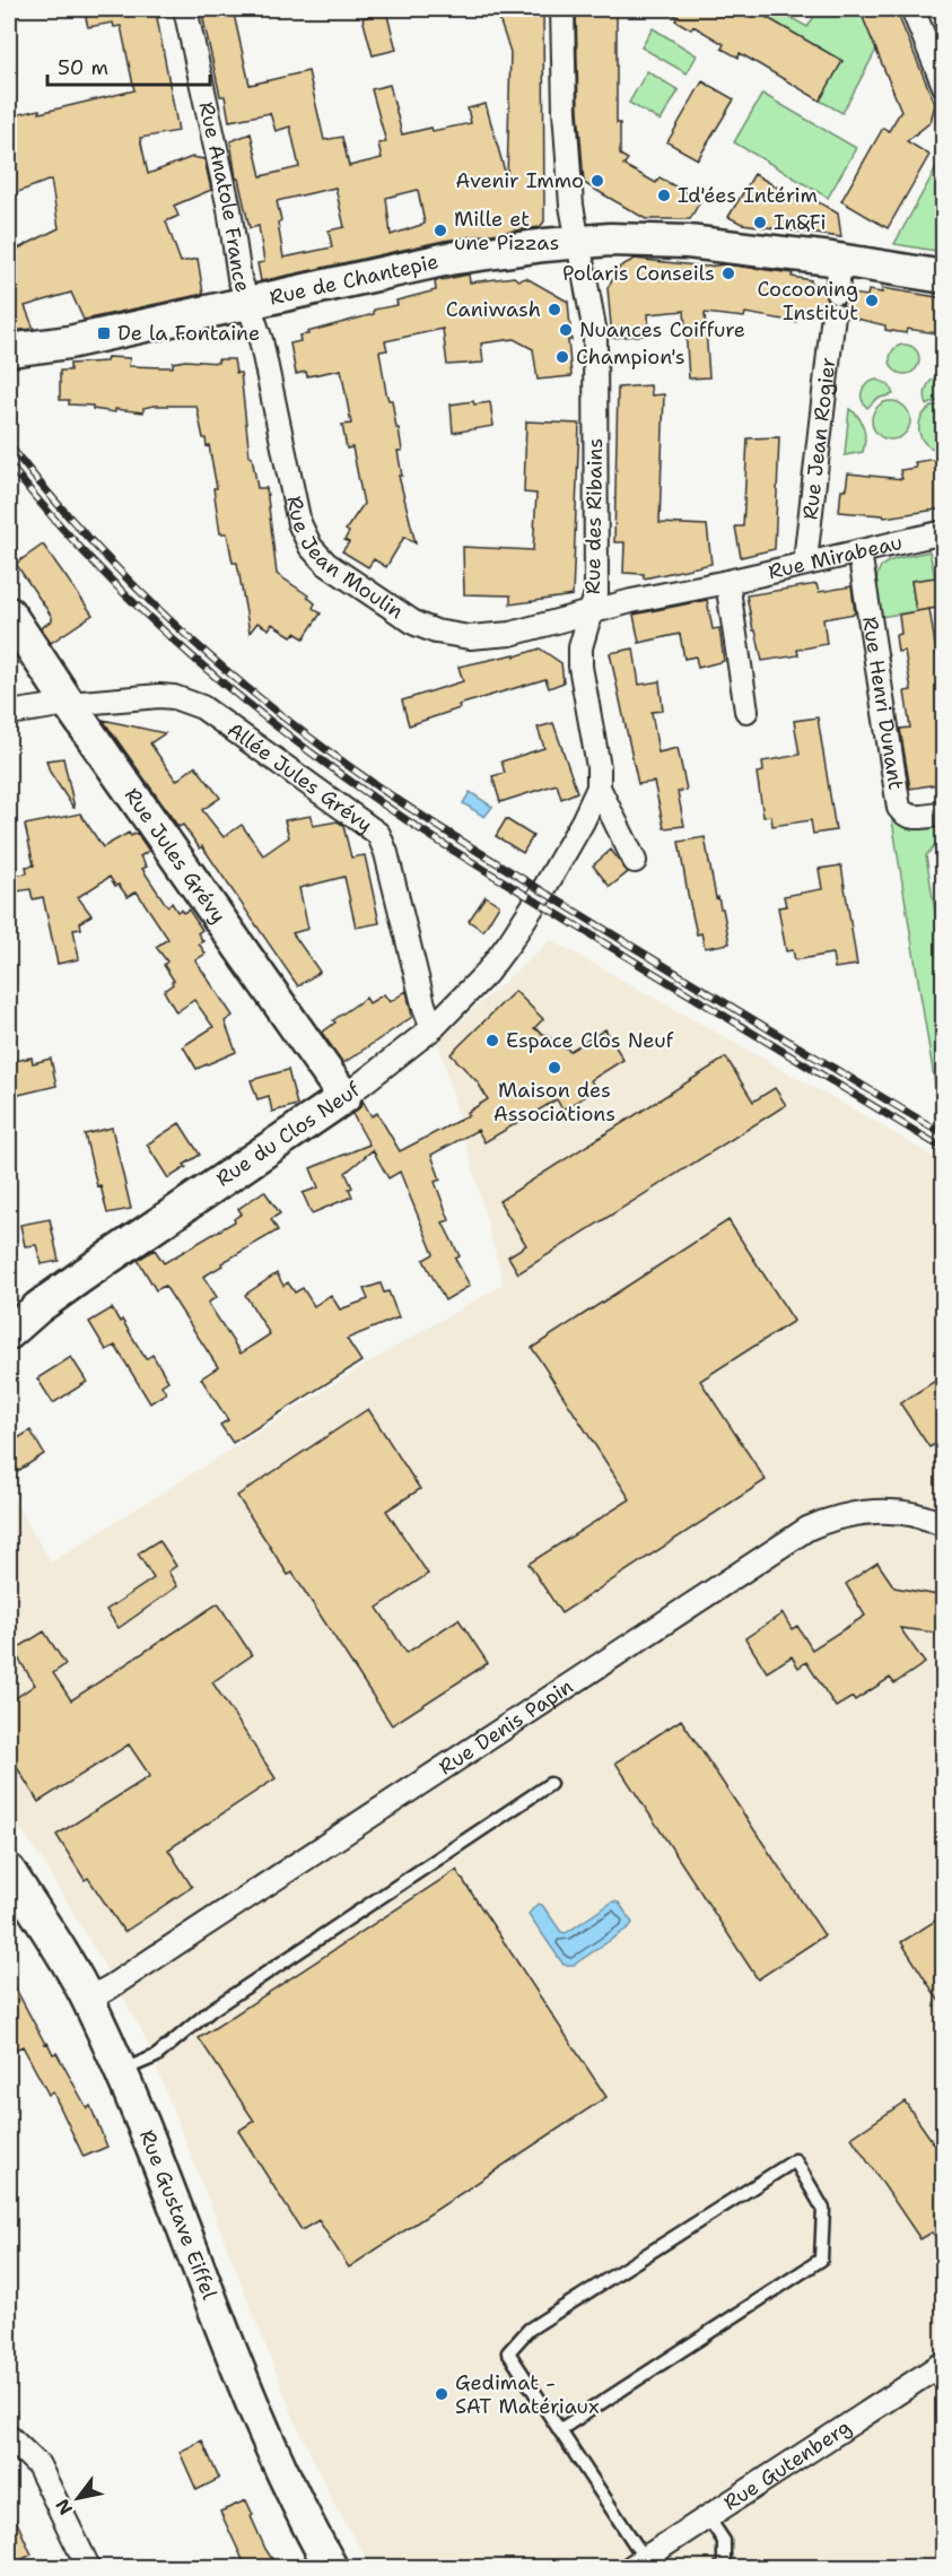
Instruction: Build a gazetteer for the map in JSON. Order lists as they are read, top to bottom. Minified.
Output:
{"streets":{"street":["Rue Anatole France","Rue de Chantepie","Rue Jean Rogier","Rue des Ribains","Rue Jean Moulin","Rue Mirabeau","Rue Henri Dunant","Allée Jules Grévy","Rue Jules Grévy","Rue du Clos Neuf","Rue Denis Papin","Rue Gustave Eiffel","Rue Gutenberg"]},"crossings":[["Rue Anatole France","Rue de Chantepie"],["Rue Anatole France","Rue Jean Moulin"],["Rue de Chantepie","Rue des Ribains"],["Rue de Chantepie","Rue Jean Moulin"],["Rue Jean Rogier","Rue Mirabeau"],["Rue des Ribains","Rue Jean Moulin"],["Rue des Ribains","Rue Mirabeau"],["Rue des Ribains","Rue du Clos Neuf"],["Rue Jean Moulin","Rue Mirabeau"],["Rue Mirabeau","Rue Henri Dunant"],["Allée Jules Grévy","Rue Jules Grévy"],["Allée Jules Grévy","Rue du Clos Neuf"],["Rue Jules Grévy","Rue du Clos Neuf"],["Rue Denis Papin","Rue Gustave Eiffel"]],"places":{"other":["Avenir Immo","Id'ées Intérim","In&Fi","Mille et une Pizzas","Polaris Conseils","Cocooning Institut","Caniwash","Nuances Coiffure","Champion's","Espace Clos Neuf","Maison des Associations","Gedimat - SAT Matériaux"],"transit":["De la Fontaine"]},"scale_bar":"50 m","north":"bottom left"}
